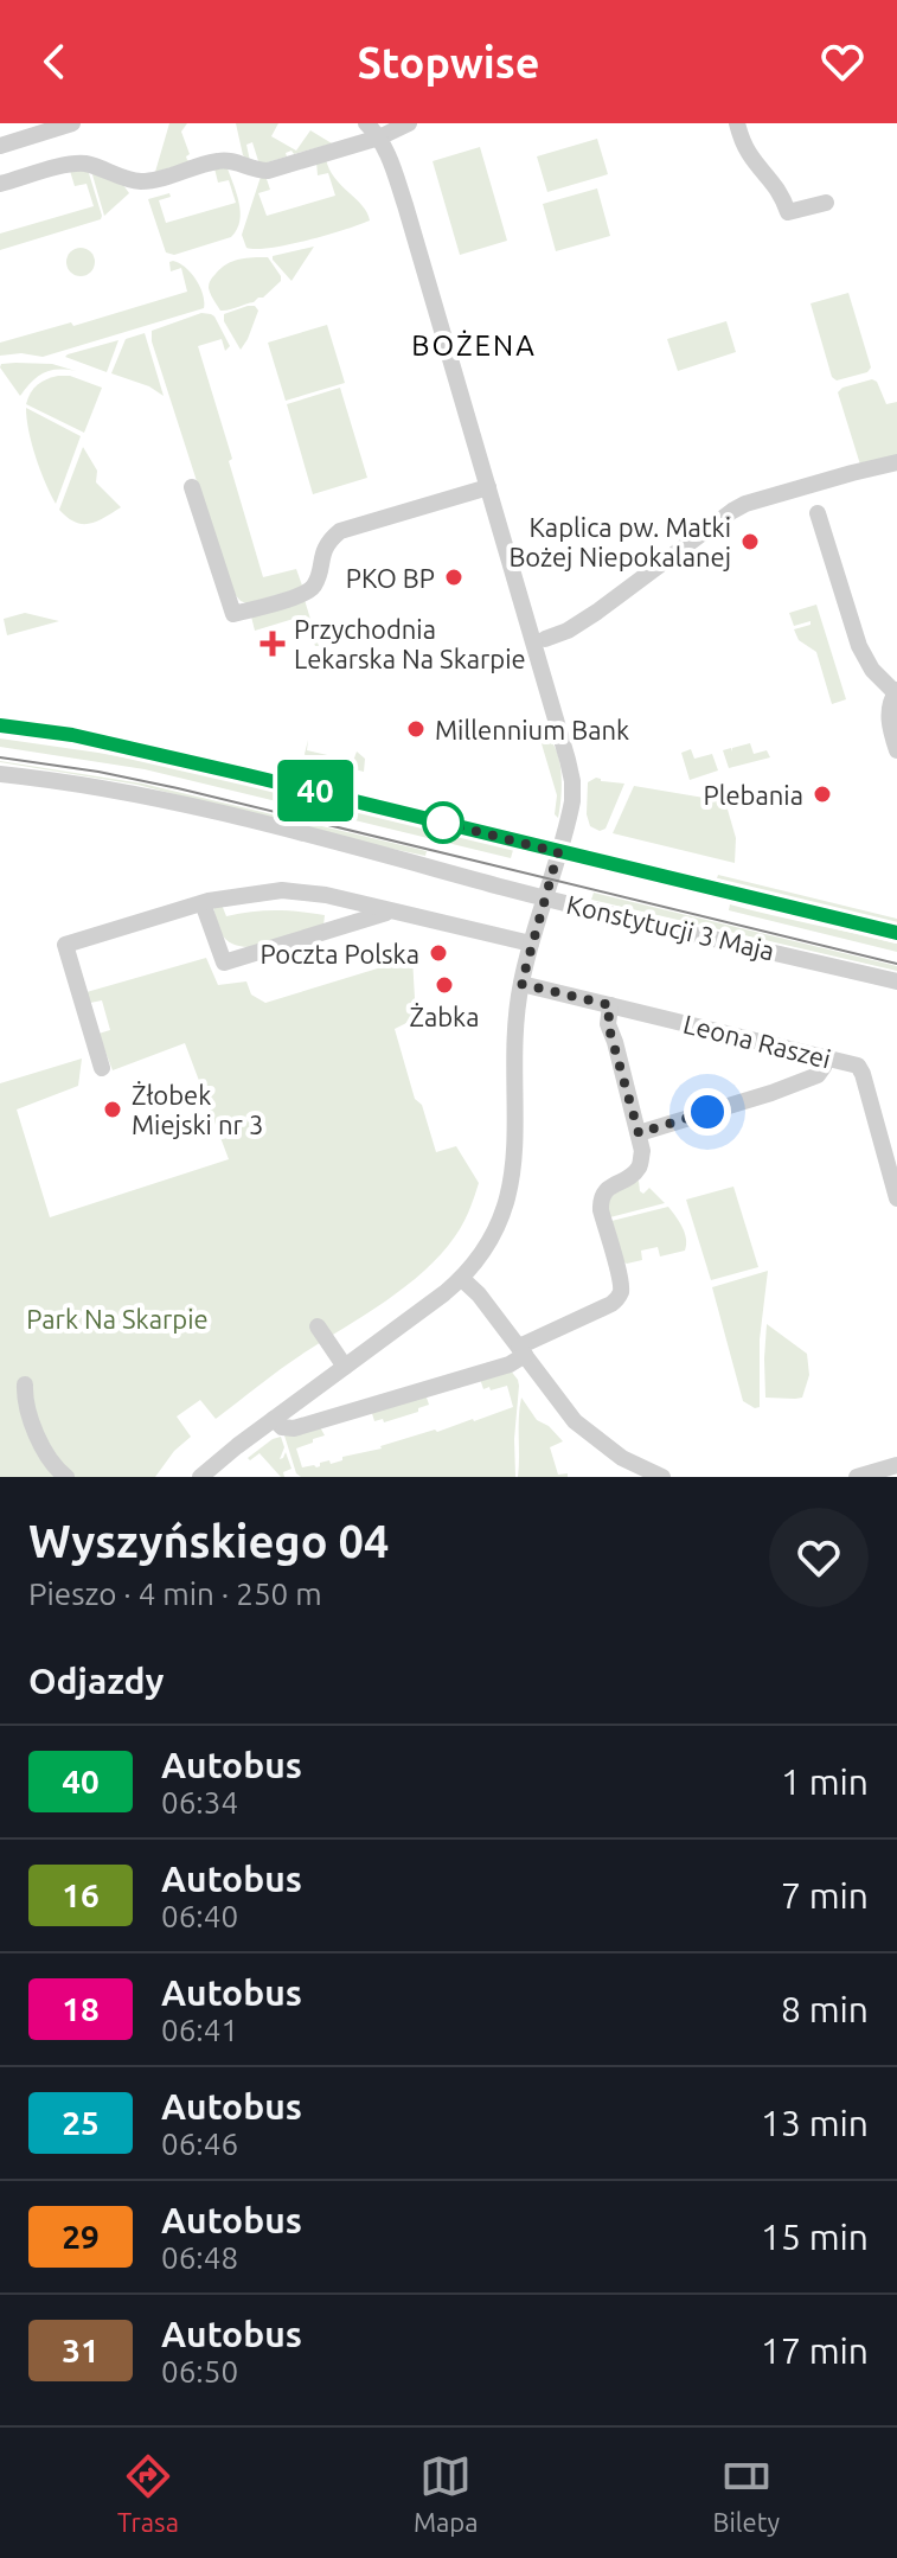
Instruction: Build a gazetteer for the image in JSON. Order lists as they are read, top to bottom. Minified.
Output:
{"streets":{"street":["Konstytucji 3 Maja","Leona Raszei"]},"districts":["BOŻENA"],"parks":["Park Na Skarpie"],"places":{"other":["Kaplica pw. Matki Bożej Niepokalanej","PKO BP","Millennium Bank","Plebania","Poczta Polska","Żabka","Żłobek Miejski nr 3"],"health":["Przychodnia Lekarska Na Skarpie"]},"lines":["bus line 40"],"page":{"header":"Stopwise","on_map":"40","heading":[["Wyszyńskiego 04","Pieszo · 4 min · 250 m"],"Odjazdy"],"list":[{"mark":"40","name":"Autobus","note":"06:34","value":"1 min"},{"mark":"16","name":"Autobus","note":"06:40","value":"7 min"},{"mark":"18","name":"Autobus","note":"06:41","value":"8 min"},{"mark":"25","name":"Autobus","note":"06:46","value":"13 min"},{"mark":"29","name":"Autobus","note":"06:48","value":"15 min"},{"mark":"31","name":"Autobus","note":"06:50","value":"17 min"}],"tabs":["Trasa","Mapa","Bilety"]}}
